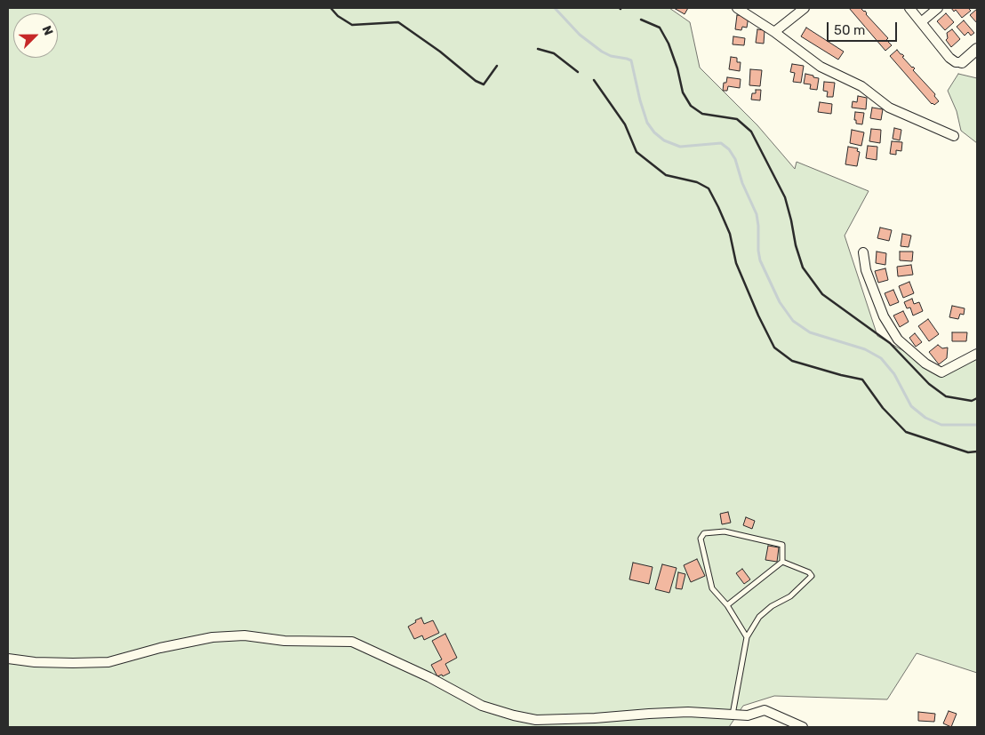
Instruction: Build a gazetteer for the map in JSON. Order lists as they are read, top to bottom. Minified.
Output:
{"scale_bar":"50 m","north":"top right"}
